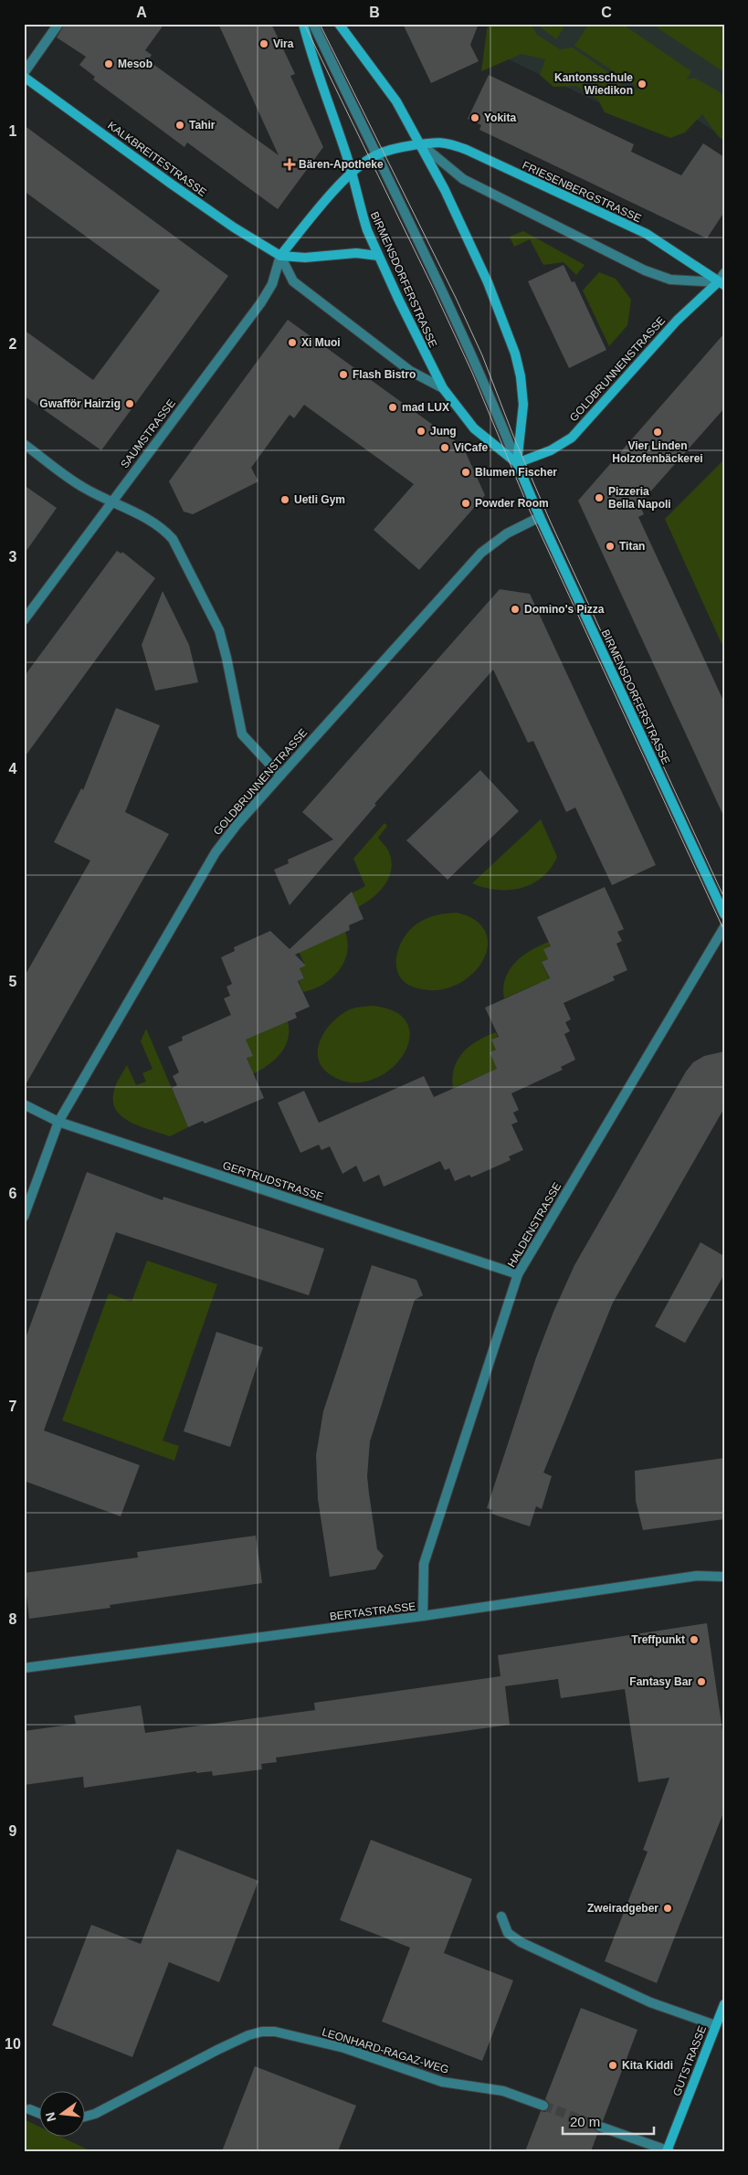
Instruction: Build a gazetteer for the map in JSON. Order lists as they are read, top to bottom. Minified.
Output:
{"streets":{"main road":["KALKBREITESTRASSE","FRIESENBERGSTRASSE","BIRMENSDORFERSTRASSE","GOLDBRUNNENSTRASSE","GUTSTRASSE"],"street":["SAUMSTRASSE","GERTRUDSTRASSE","HALDENSTRASSE","BERTASTRASSE","LEONHARD-RAGAZ-WEG"]},"crossings":[["KALKBREITESTRASSE","BIRMENSDORFERSTRASSE"],["KALKBREITESTRASSE","SAUMSTRASSE"],["FRIESENBERGSTRASSE","BIRMENSDORFERSTRASSE"],["FRIESENBERGSTRASSE","GOLDBRUNNENSTRASSE"],["BIRMENSDORFERSTRASSE","GOLDBRUNNENSTRASSE"],["GOLDBRUNNENSTRASSE","GERTRUDSTRASSE"],["GERTRUDSTRASSE","HALDENSTRASSE"],["HALDENSTRASSE","BERTASTRASSE"]],"places":{"other":["Vira","Mesob","Kantonsschule Wiedikon","Yokita","Tahir","Xi Muoi","Flash Bistro","Gwafför Hairzig","mad LUX","Jung","Vier Linden Holzofenbäckerei","ViCafe","Blumen Fischer","Pizzeria Bella Napoli","Uetli Gym","Powder Room","Titan","Domino's Pizza","Treffpunkt","Fantasy Bar","Zweiradgeber","Kita Kiddi"],"health":["Bären-Apotheke"]},"scale_bar":"20 m","north":"left","grid":{"columns":["A","B","C"],"rows":["1","2","3","4","5","6","7","8","9","10"]}}
